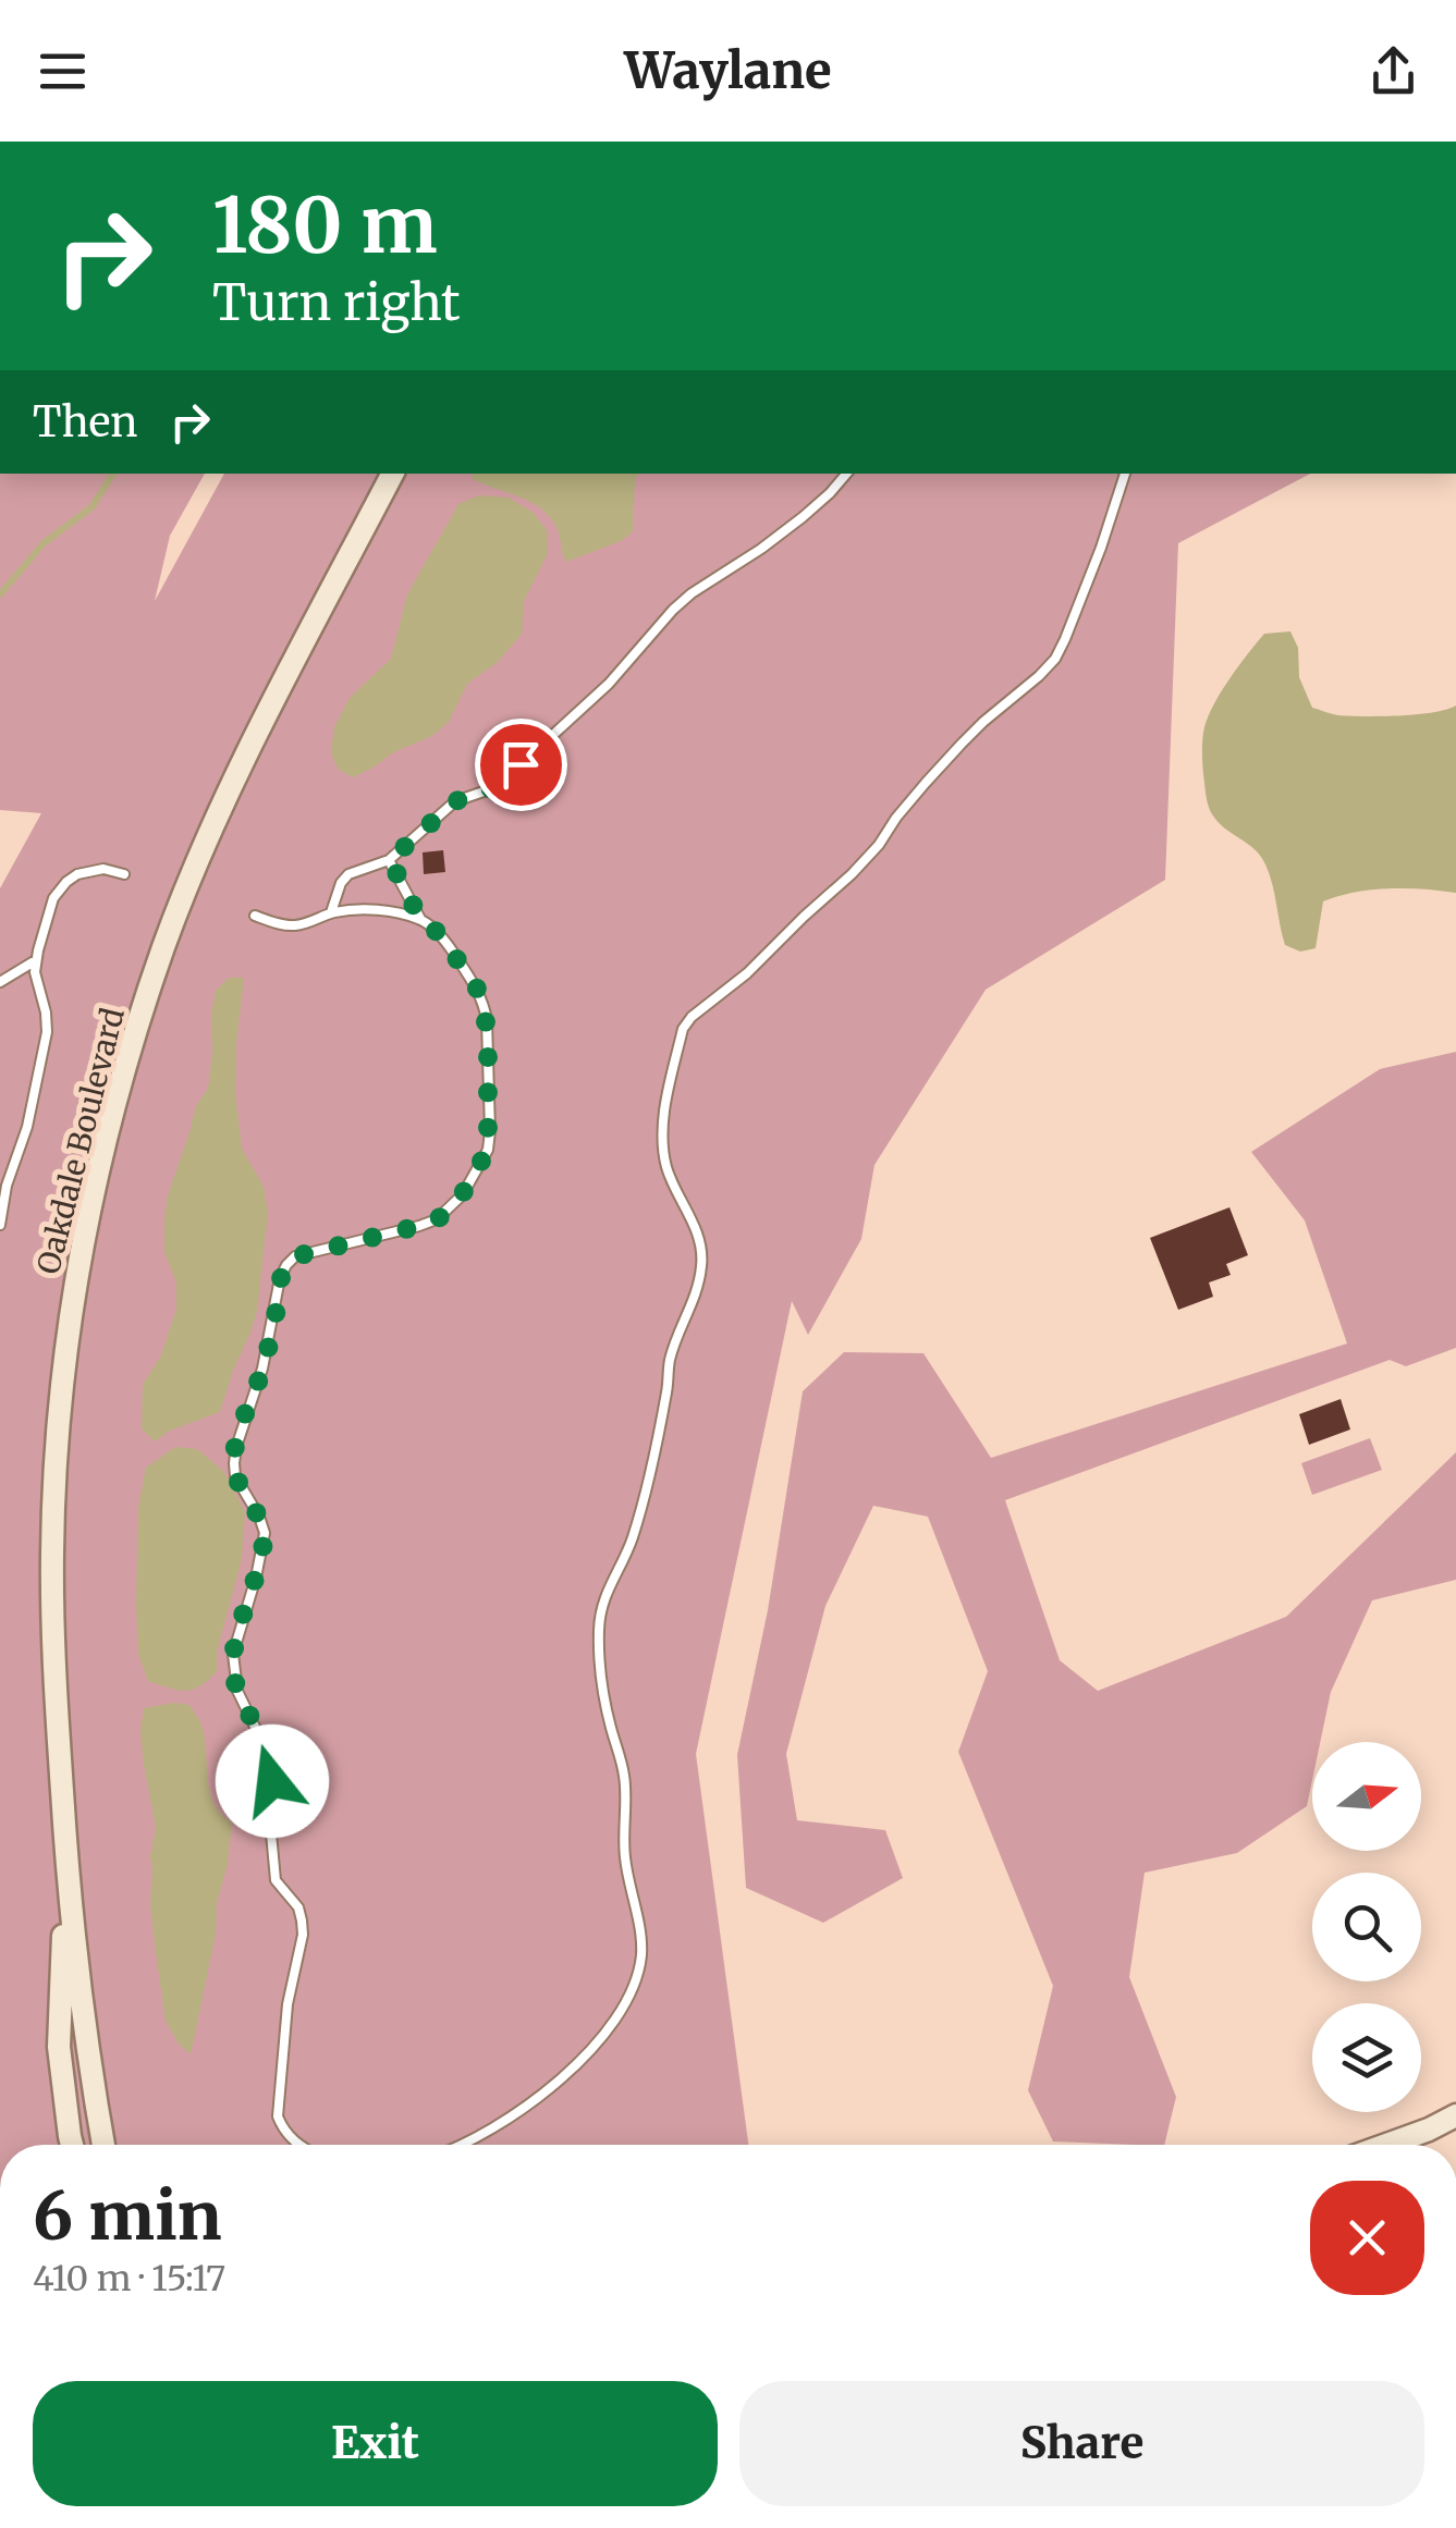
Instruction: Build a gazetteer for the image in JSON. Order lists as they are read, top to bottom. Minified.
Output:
{"streets":{"main road":["Oakdale Boulevard"]},"north":"right","page":{"header":"Waylane","turn":["180 m","Turn right"],"then":"Then","heading":["6 min","410 m · 15:17"],"buttons":["Exit","Share"]}}
